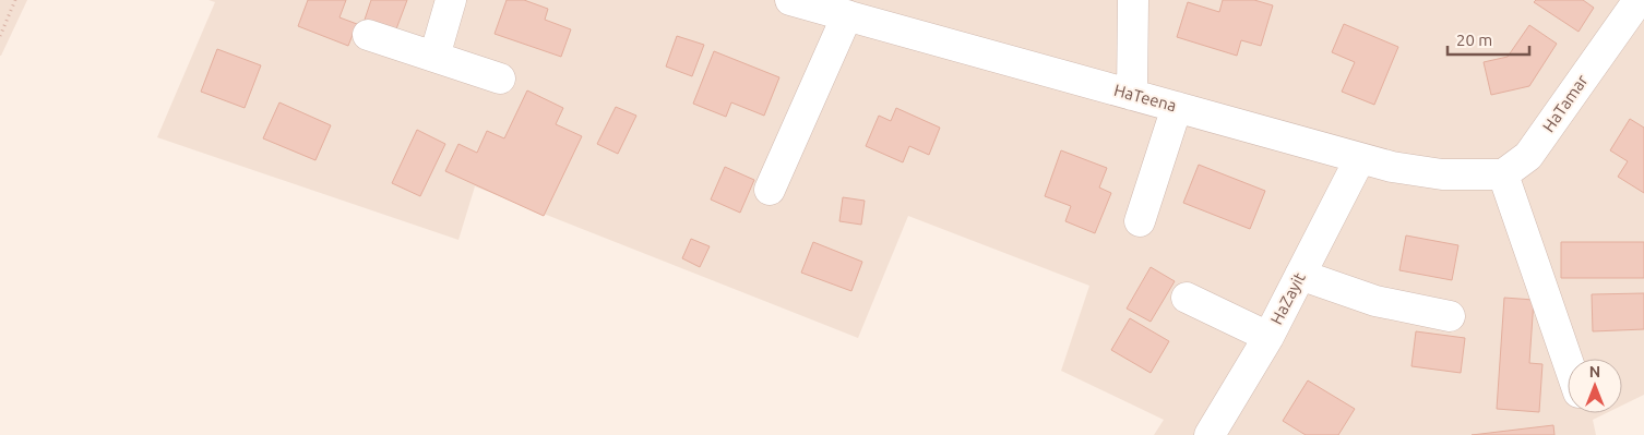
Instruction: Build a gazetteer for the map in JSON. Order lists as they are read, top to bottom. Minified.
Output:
{"streets":{"street":["HaTeena","HaTamar","HaZayit"]},"crossings":[["HaTeena","HaTamar"],["HaTeena","HaZayit"]],"scale_bar":"20 m","north":"top"}
